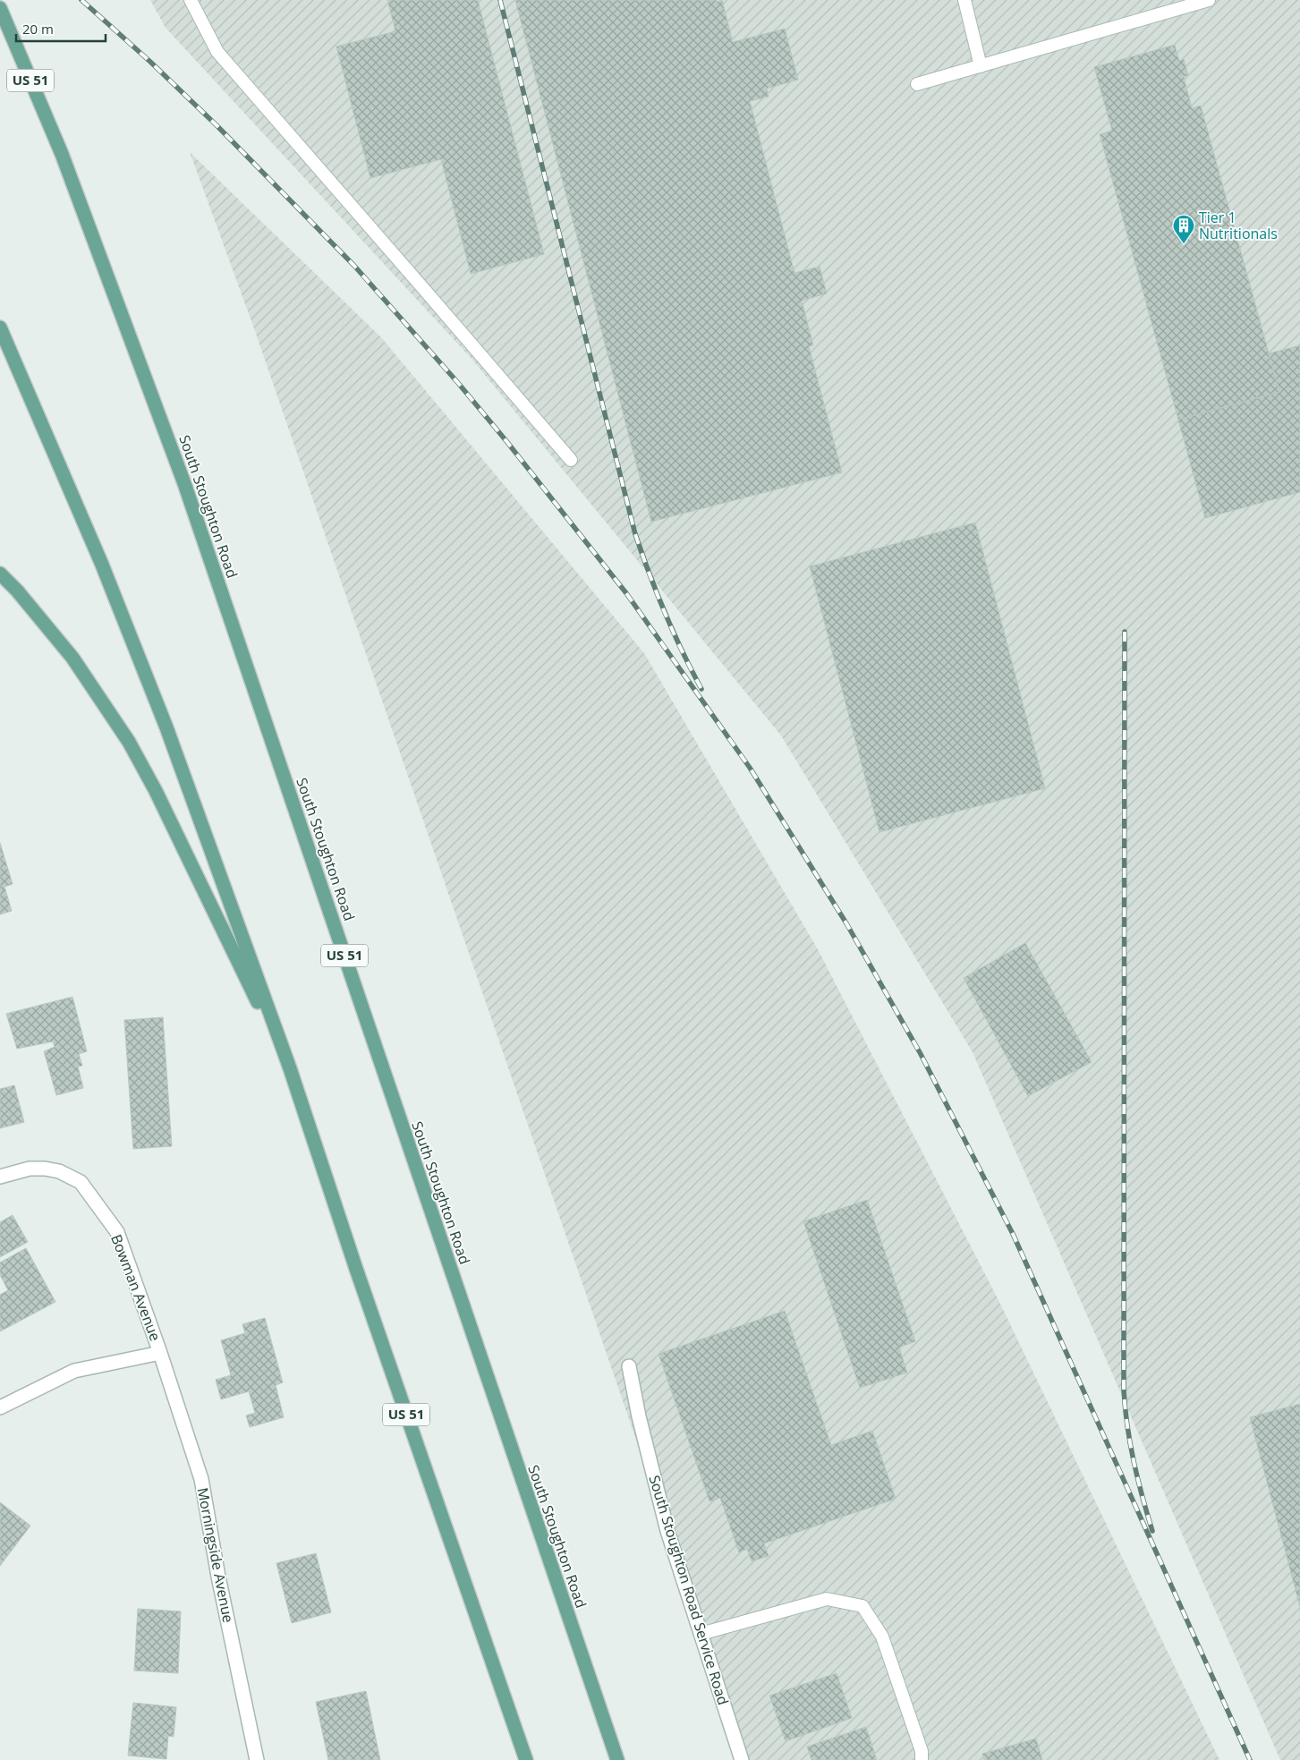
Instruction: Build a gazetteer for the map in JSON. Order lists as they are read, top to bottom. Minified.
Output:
{"streets":{"main road":["US 51","South Stoughton Road"],"street":["Bowman Avenue","Morningside Avenue","South Stoughton Road Service Road"]},"crossings":[["Bowman Avenue","Morningside Avenue"]],"places":{"building":["Tier 1 Nutritionals"]},"scale_bar":"20 m"}
